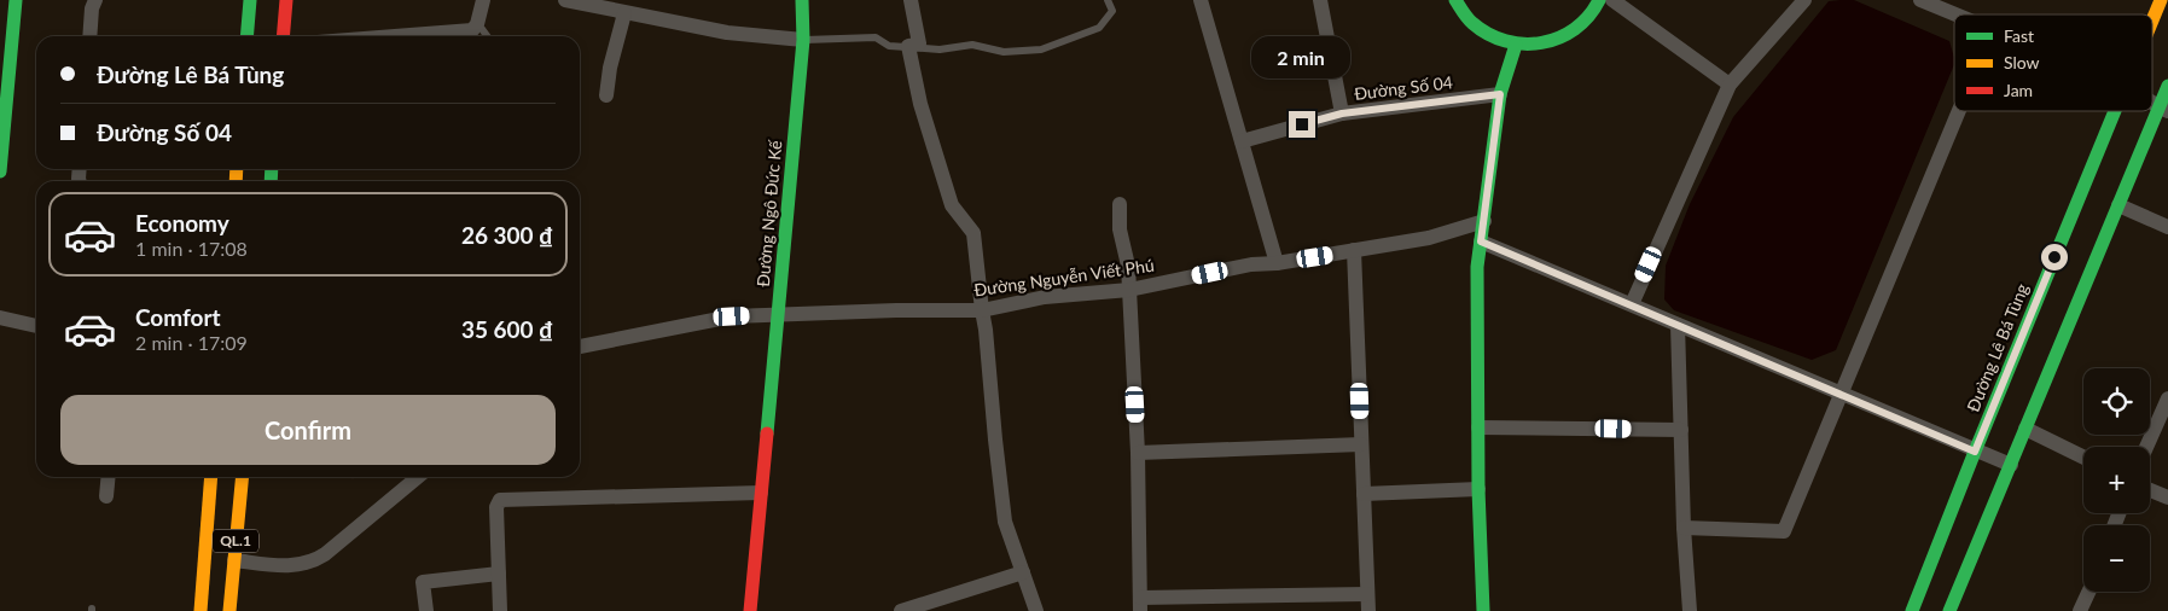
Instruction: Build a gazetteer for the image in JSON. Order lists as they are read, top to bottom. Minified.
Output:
{"streets":{"street":["Đường Số 04","Đường Ngô Đức Kế","Đường Nguyễn Viết Phú","Đường Lê Bá Tùng","QL.1"]},"crossings":[["Đường Ngô Đức Kế","Đường Nguyễn Viết Phú"]],"legend":["Fast","Slow","Jam"],"page":{"bubble":"2 min","banner":["Đường Lê Bá Tùng","Đường Số 04"],"list":[{"name":"Economy","note":"1 min · 17:08","value":"26 300 ₫"},{"name":"Comfort","note":"2 min · 17:09","value":"35 600 ₫"}],"map_buttons":["+","−"],"buttons":"Confirm"}}
